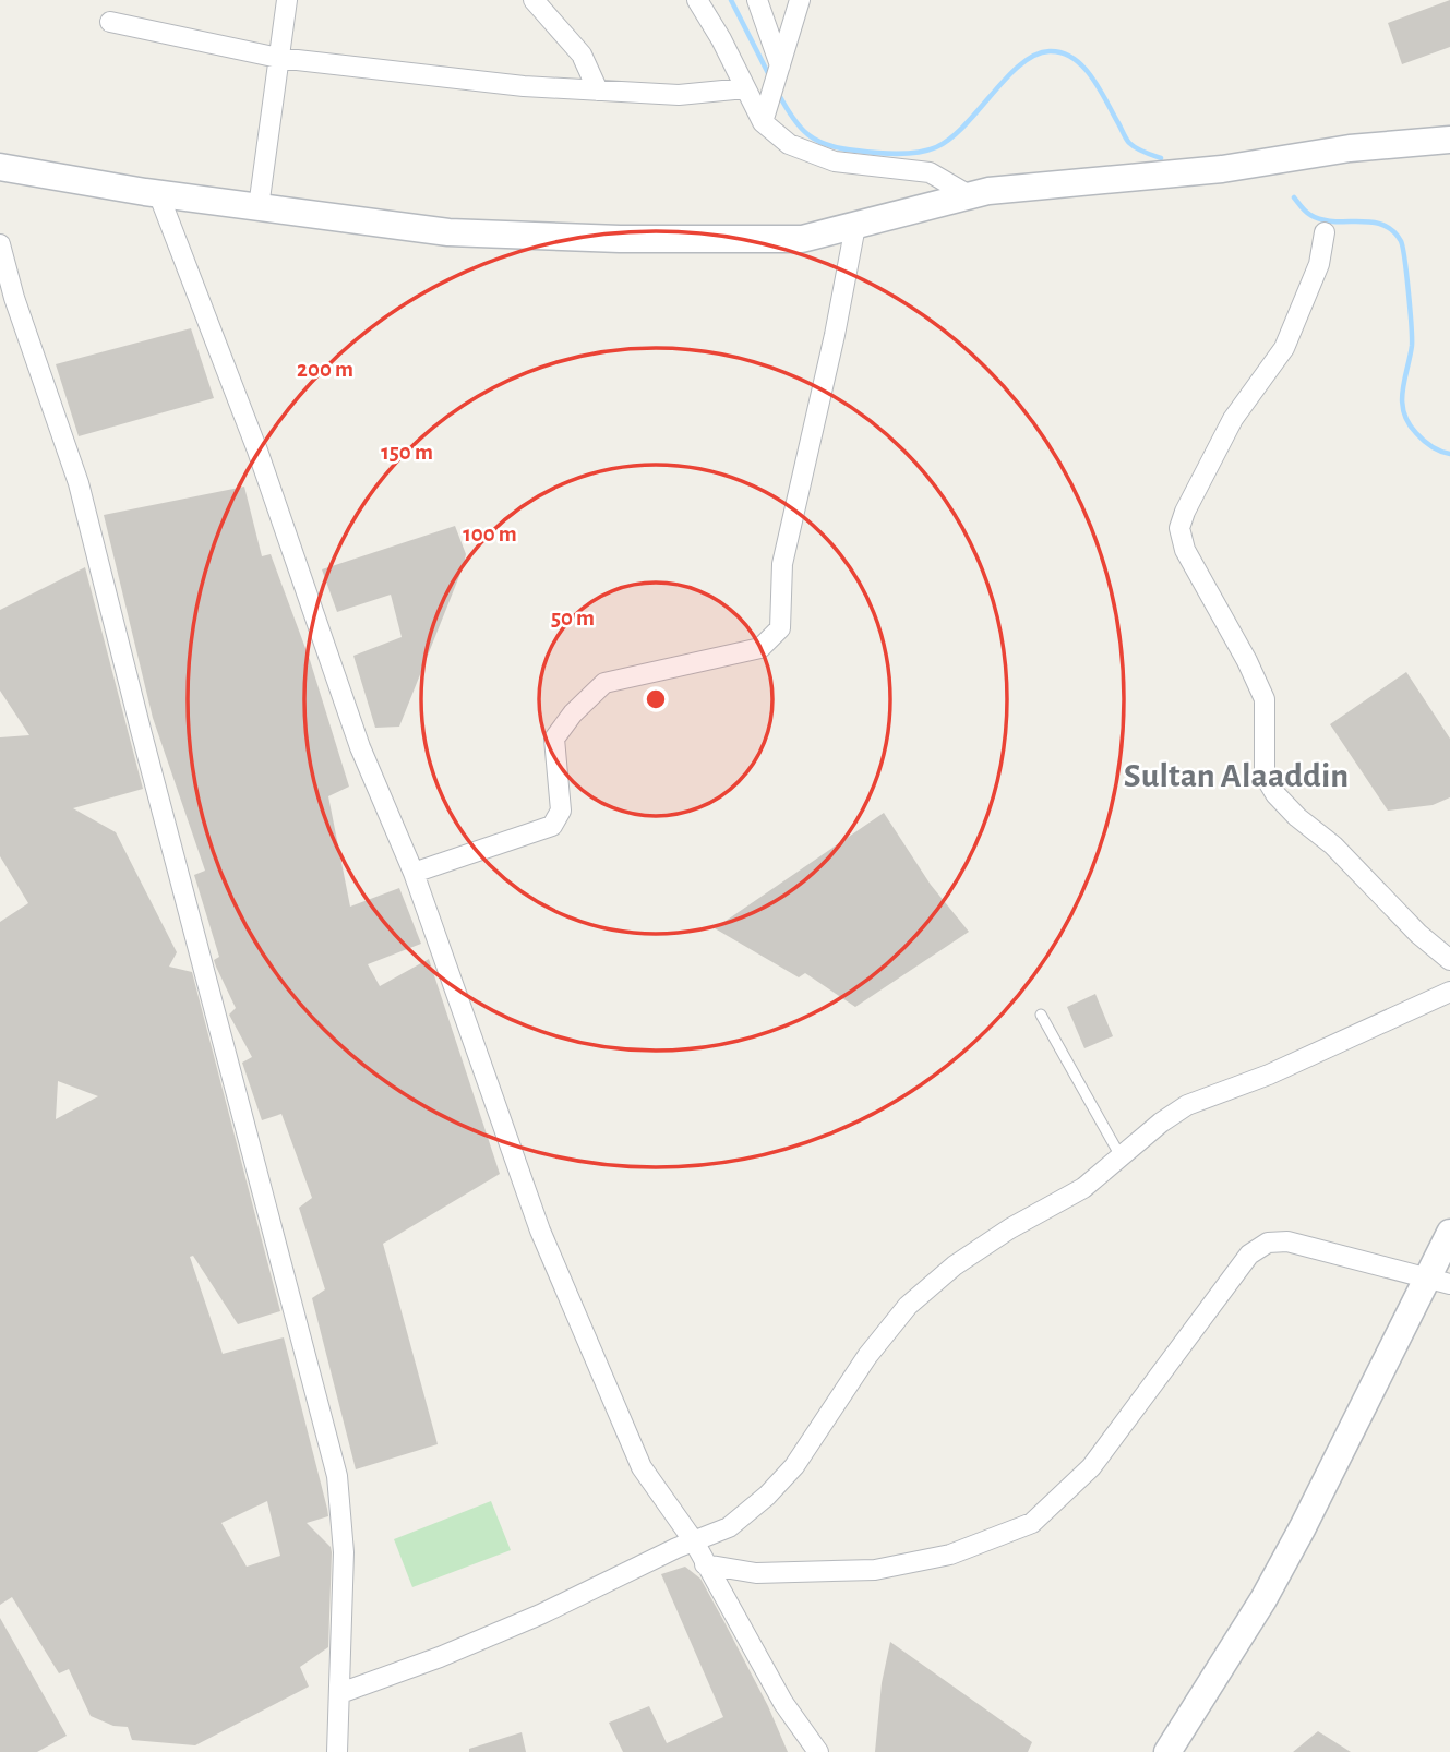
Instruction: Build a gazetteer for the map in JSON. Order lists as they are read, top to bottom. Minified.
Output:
{"districts":["Sultan Alaaddin"],"rings":["200 m","150 m","100 m","50 m"]}
